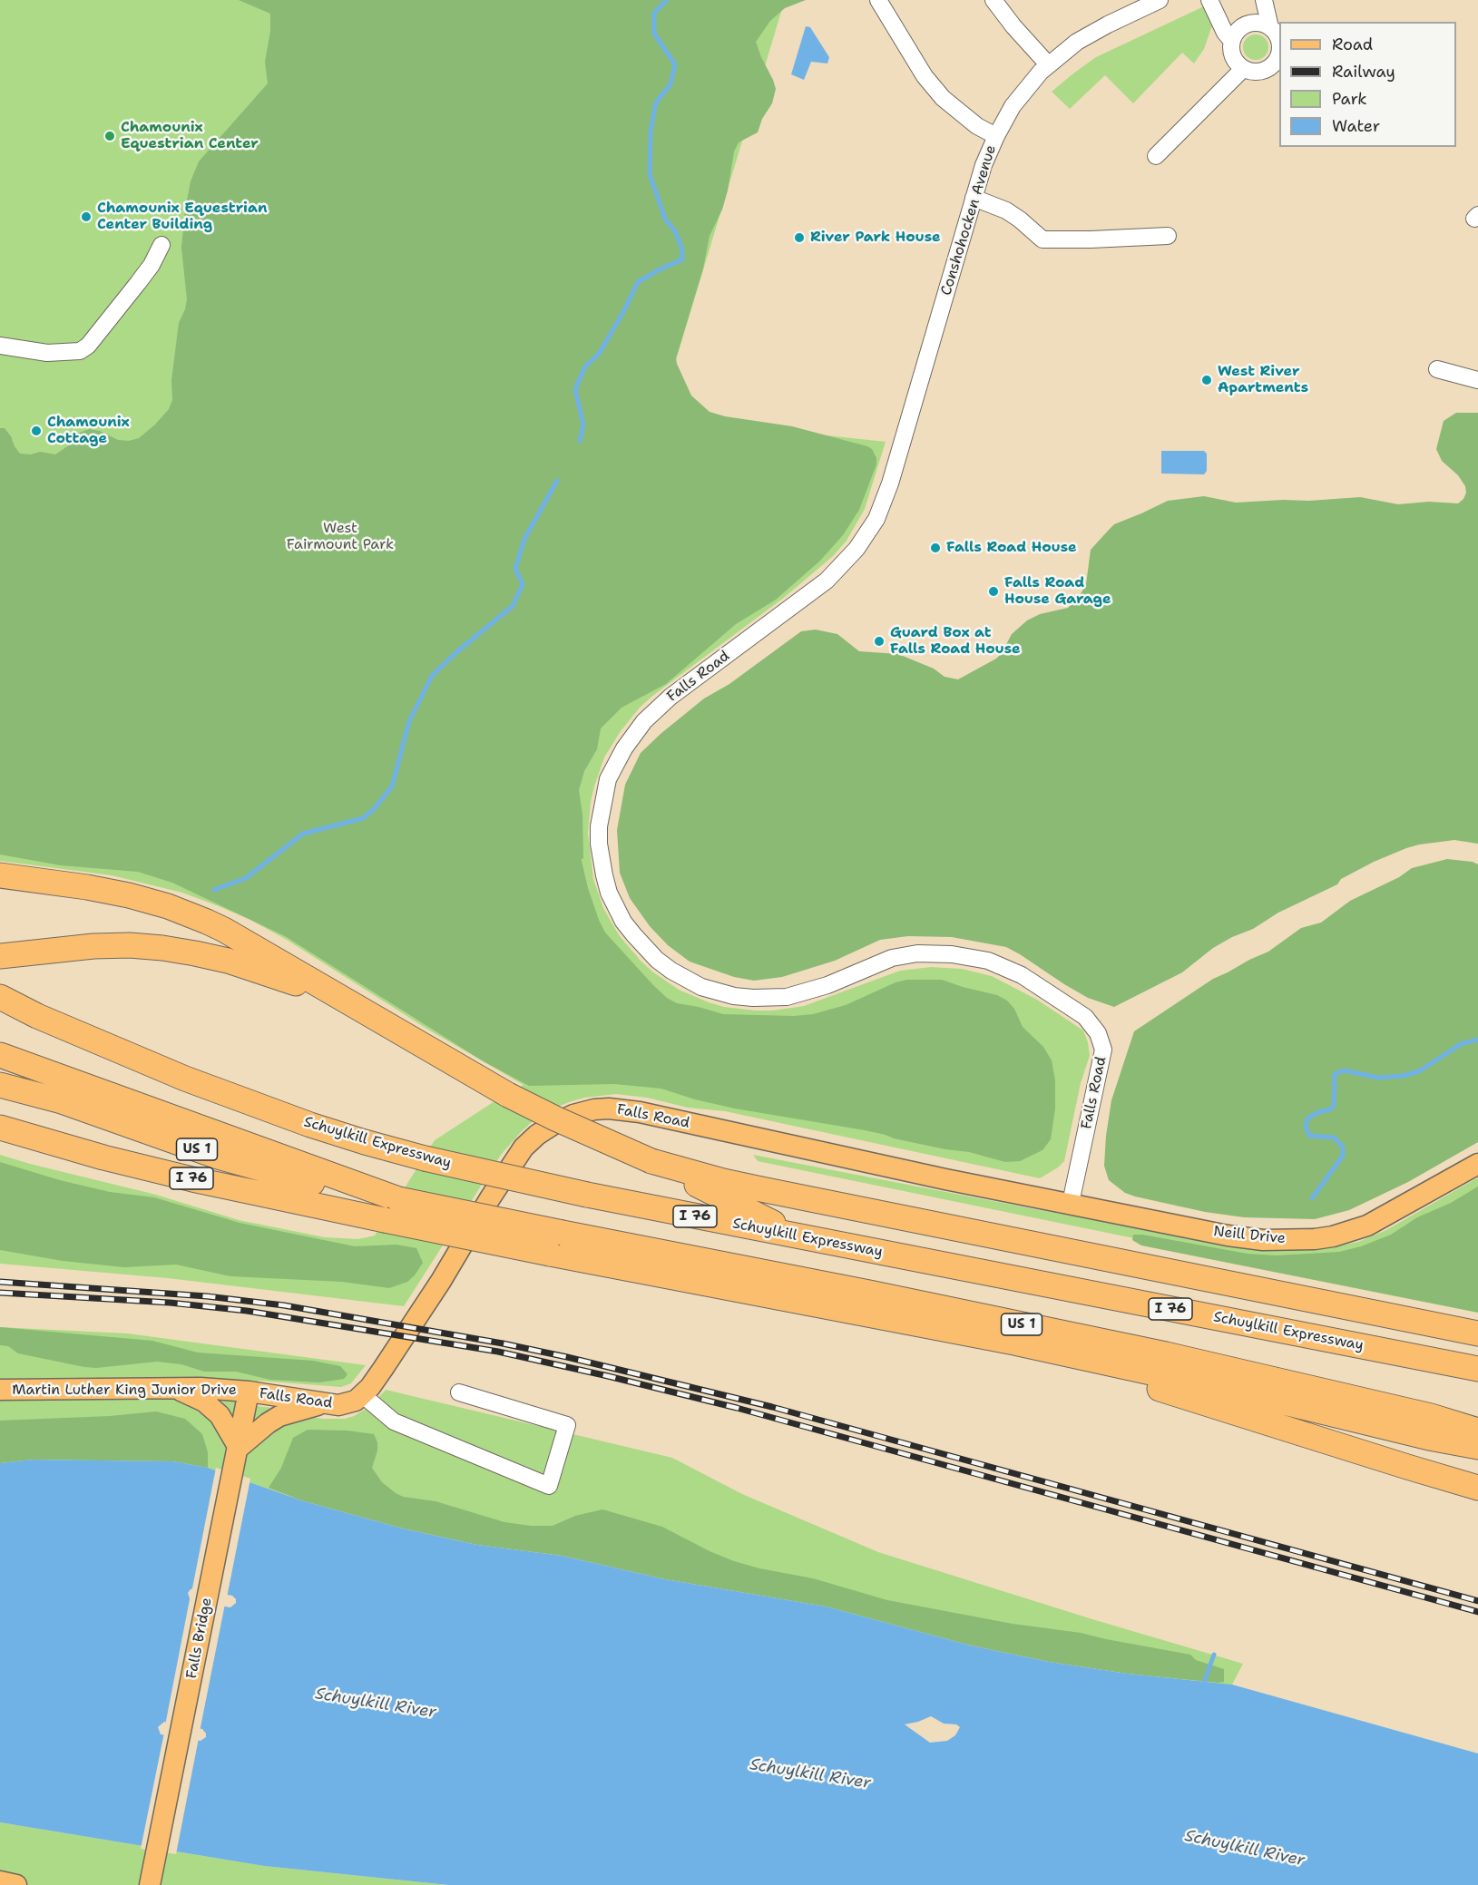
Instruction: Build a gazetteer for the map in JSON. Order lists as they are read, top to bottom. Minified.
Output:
{"streets":{"highway":["Schuylkill Expressway","US 1","I 76"],"main road":["Falls Road","Neill Drive","Martin Luther King Junior Drive","Falls Bridge"],"street":["Conshohocken Avenue"]},"crossings":[["Conshohocken Avenue","Falls Road"],["Falls Road","Neill Drive"],["Falls Road","Martin Luther King Junior Drive"],["Falls Road","Falls Bridge"],["US 1","I 76"],["Martin Luther King Junior Drive","Falls Bridge"]],"water":["Schuylkill River"],"parks":["West Fairmount Park"],"places":["Chamounix Equestrian Center","Chamounix Equestrian Center Building","River Park House","West River Apartments","Chamounix Cottage","Falls Road House","Falls Road House Garage","Guard Box at Falls Road House"],"legend":["Road","Railway","Park","Water"]}
